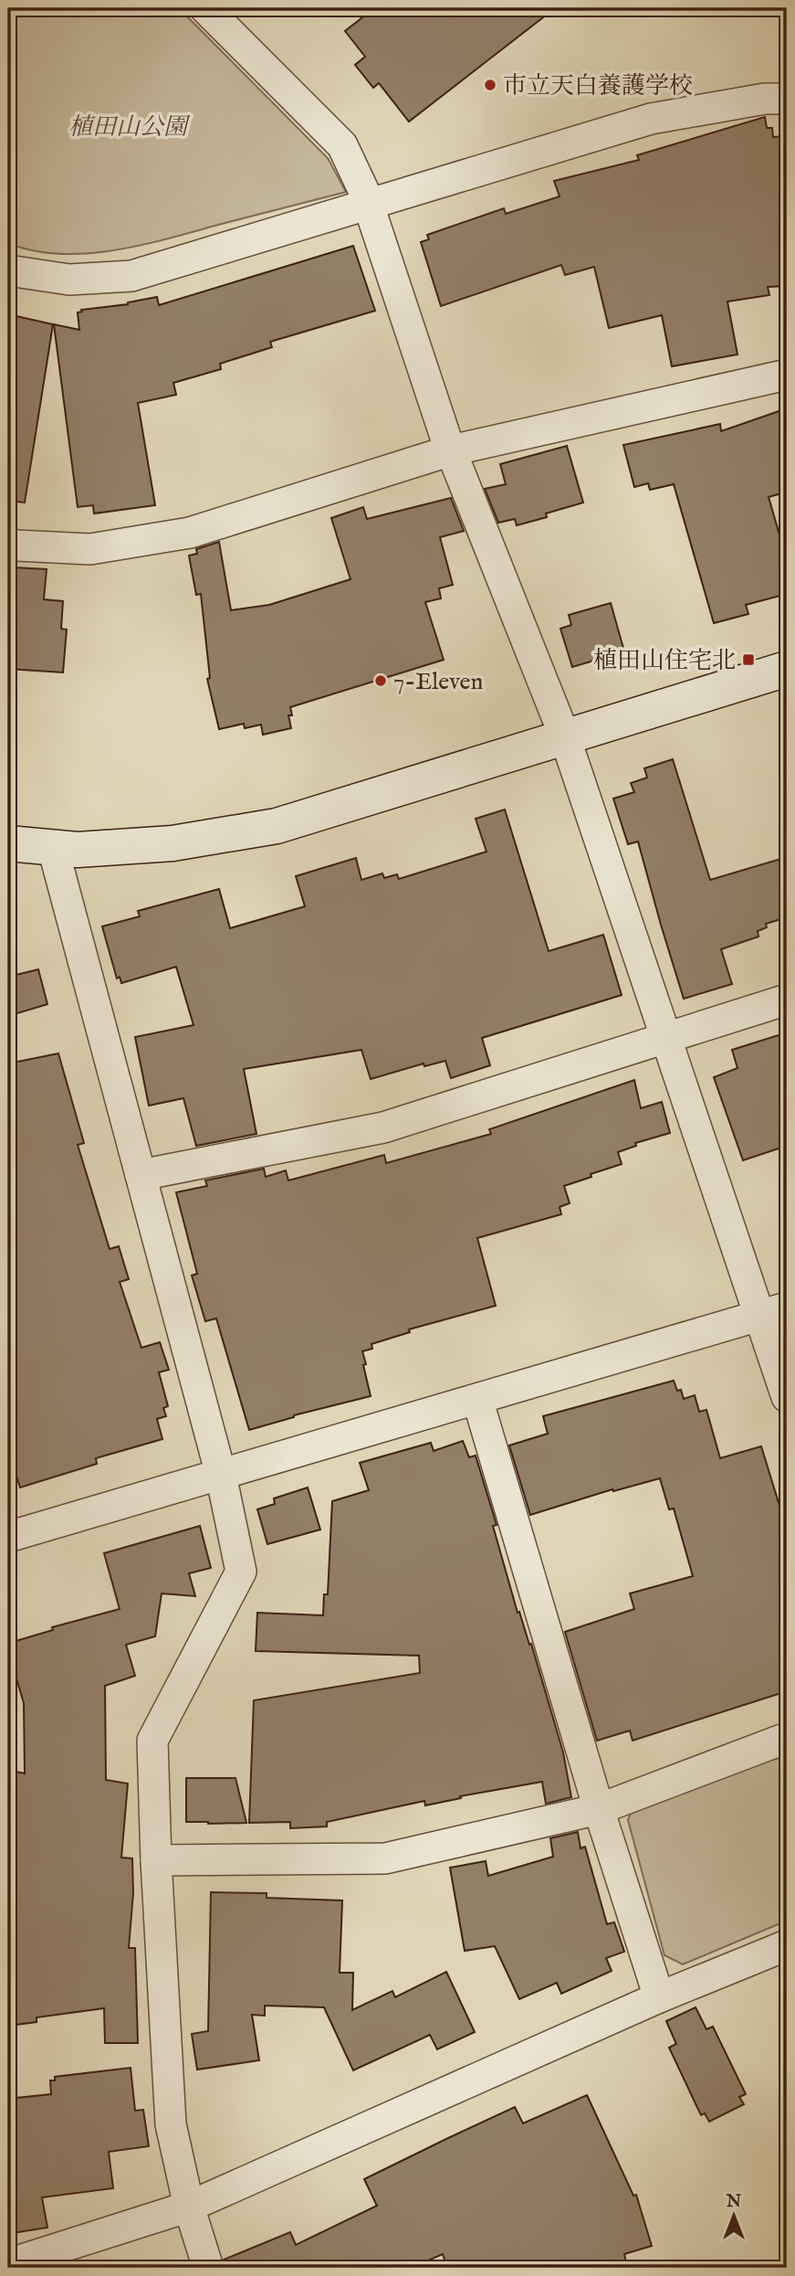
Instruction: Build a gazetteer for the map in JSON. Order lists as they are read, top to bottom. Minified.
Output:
{"parks":["植田山公園"],"places":{"other":["市立天白養護学校","7-Eleven"],"transit":["植田山住宅北"]},"north":"top"}
